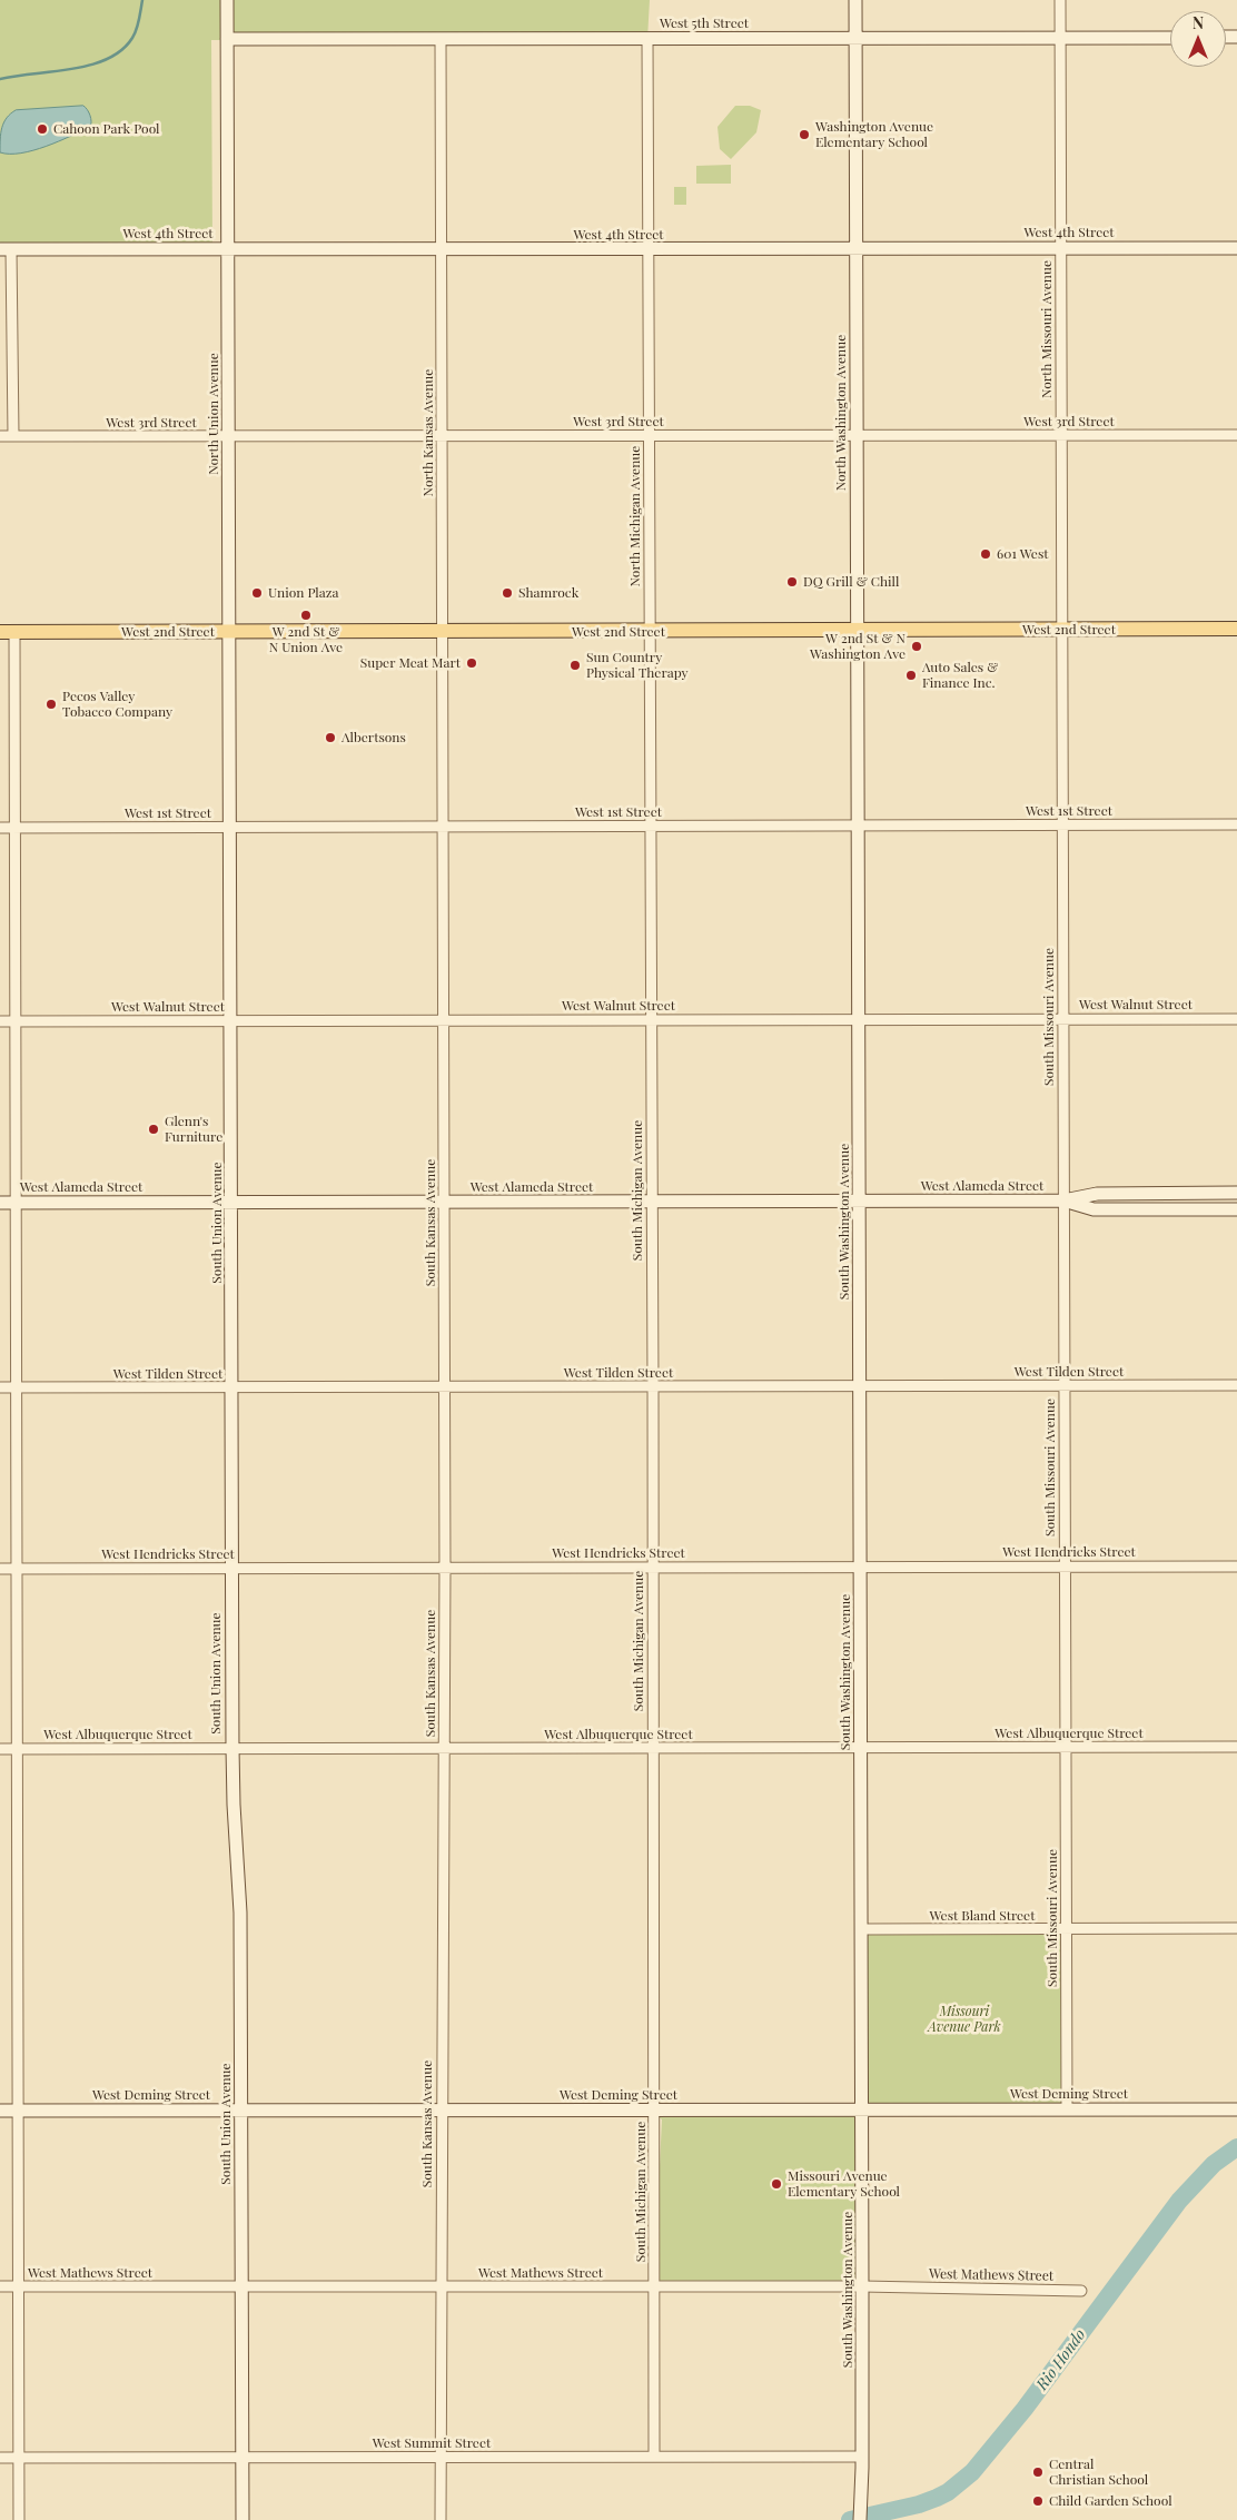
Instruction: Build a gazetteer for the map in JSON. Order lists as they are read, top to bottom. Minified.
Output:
{"streets":{"main road":["West 2nd Street"],"street":["West 5th Street","West 4th Street","North Missouri Avenue","North Washington Avenue","North Union Avenue","West 3rd Street","North Kansas Avenue","North Michigan Avenue","West 1st Street","West Walnut Street","South Missouri Avenue","West Alameda Street","South Michigan Avenue","South Washington Avenue","South Union Avenue","South Kansas Avenue","West Tilden Street","West Hendricks Street","West Albuquerque Street","West Bland Street","West Deming Street","West Mathews Street","West Summit Street"]},"crossings":[["West 5th Street","North Missouri Avenue"],["West 5th Street","North Washington Avenue"],["West 5th Street","North Union Avenue"],["West 5th Street","North Kansas Avenue"],["West 5th Street","North Michigan Avenue"],["West 4th Street","North Missouri Avenue"],["West 4th Street","North Washington Avenue"],["West 4th Street","North Union Avenue"],["West 4th Street","North Kansas Avenue"],["West 4th Street","North Michigan Avenue"],["North Missouri Avenue","West 3rd Street"],["North Missouri Avenue","West 2nd Street"],["North Missouri Avenue","West 1st Street"],["North Missouri Avenue","South Missouri Avenue"],["North Washington Avenue","West 3rd Street"],["North Washington Avenue","West 2nd Street"],["North Washington Avenue","West 1st Street"],["North Washington Avenue","South Washington Avenue"],["North Union Avenue","West 3rd Street"],["North Union Avenue","West 2nd Street"],["North Union Avenue","West 1st Street"],["North Union Avenue","South Union Avenue"],["West 3rd Street","North Kansas Avenue"],["West 3rd Street","North Michigan Avenue"],["North Kansas Avenue","West 2nd Street"],["North Kansas Avenue","West 1st Street"],["North Kansas Avenue","South Kansas Avenue"],["North Michigan Avenue","West 2nd Street"],["North Michigan Avenue","West 1st Street"],["North Michigan Avenue","South Michigan Avenue"],["West 1st Street","South Missouri Avenue"],["West 1st Street","South Michigan Avenue"],["West 1st Street","South Washington Avenue"],["West 1st Street","South Union Avenue"],["West 1st Street","South Kansas Avenue"],["West Walnut Street","South Missouri Avenue"],["West Walnut Street","South Michigan Avenue"],["West Walnut Street","South Washington Avenue"],["West Walnut Street","South Union Avenue"],["West Walnut Street","South Kansas Avenue"],["South Missouri Avenue","West Alameda Street"],["South Missouri Avenue","West Tilden Street"],["South Missouri Avenue","West Hendricks Street"],["South Missouri Avenue","West Albuquerque Street"],["South Missouri Avenue","West Bland Street"],["South Missouri Avenue","West Deming Street"],["West Alameda Street","South Michigan Avenue"],["West Alameda Street","South Washington Avenue"],["West Alameda Street","South Union Avenue"],["West Alameda Street","South Kansas Avenue"],["South Michigan Avenue","West Tilden Street"],["South Michigan Avenue","West Hendricks Street"],["South Michigan Avenue","West Albuquerque Street"],["South Michigan Avenue","West Deming Street"],["South Michigan Avenue","West Mathews Street"],["South Michigan Avenue","West Summit Street"],["South Washington Avenue","West Tilden Street"],["South Washington Avenue","West Hendricks Street"],["South Washington Avenue","West Albuquerque Street"],["South Washington Avenue","West Bland Street"],["South Washington Avenue","West Deming Street"],["South Washington Avenue","West Mathews Street"],["South Washington Avenue","West Summit Street"],["South Union Avenue","West Tilden Street"],["South Union Avenue","West Hendricks Street"],["South Union Avenue","West Albuquerque Street"],["South Union Avenue","West Deming Street"],["South Union Avenue","West Mathews Street"],["South Union Avenue","West Summit Street"],["South Kansas Avenue","West Tilden Street"],["South Kansas Avenue","West Hendricks Street"],["South Kansas Avenue","West Albuquerque Street"],["South Kansas Avenue","West Deming Street"],["South Kansas Avenue","West Mathews Street"],["South Kansas Avenue","West Summit Street"]],"water":["Rio Hondo"],"parks":["Missouri Avenue Park"],"places":["Cahoon Park Pool","Washington Avenue Elementary School","601 West","DQ Grill & Chill","Union Plaza","Shamrock","W 2nd St & N Union Ave","W 2nd St & N Washington Ave","Super Meat Mart","Sun Country Physical Therapy","Auto Sales & Finance Inc.","Pecos Valley Tobacco Company","Albertsons","Glenn's Furniture","Missouri Avenue Elementary School","Central Christian School","Child Garden School"],"north":"top"}
